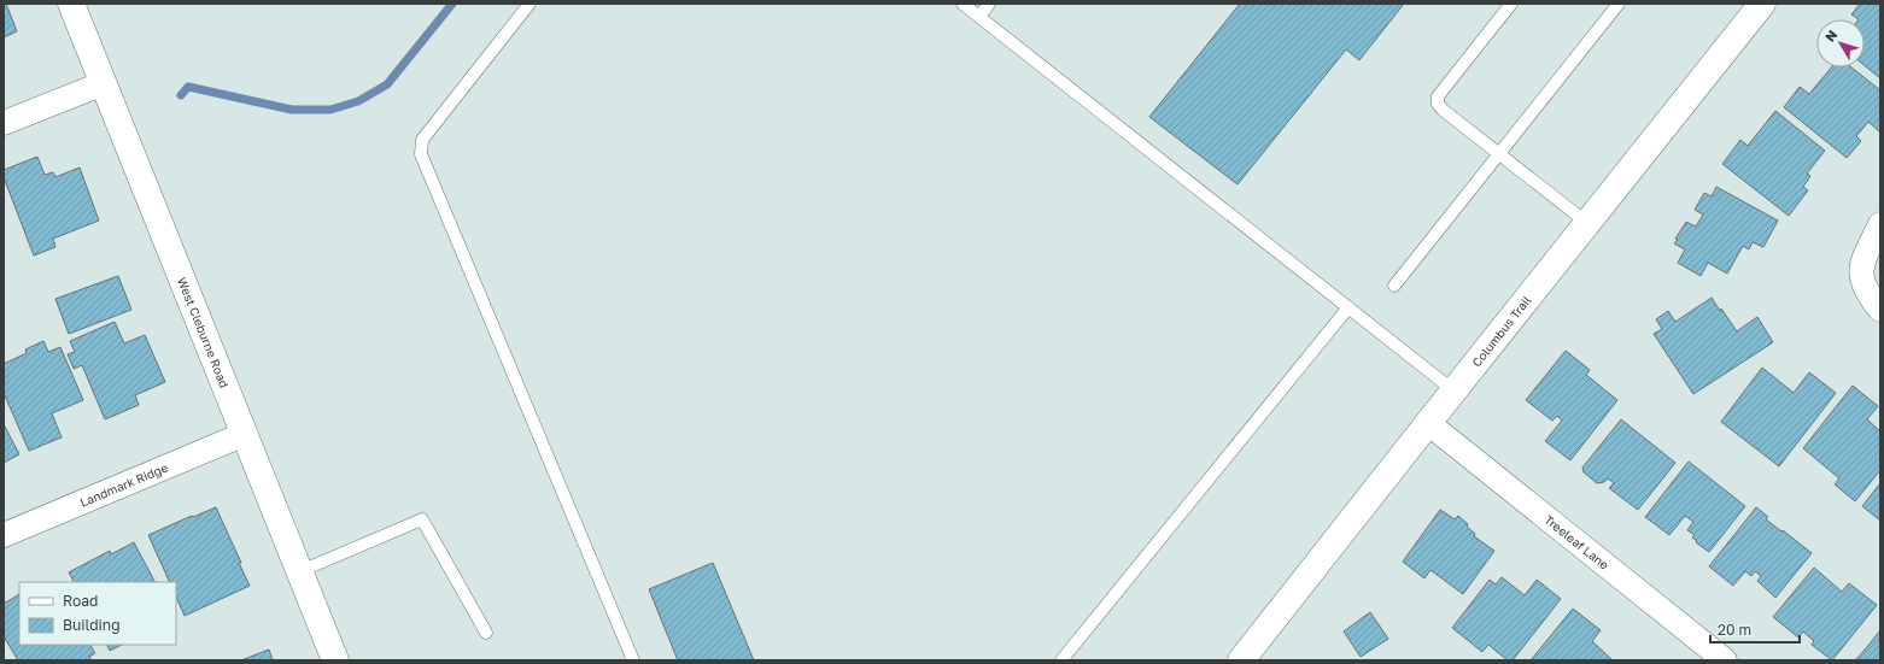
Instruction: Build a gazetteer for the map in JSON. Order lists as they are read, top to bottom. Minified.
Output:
{"streets":{"street":["Columbus Trail","West Cleburne Road","Landmark Ridge","Treeleaf Lane"]},"crossings":[["Columbus Trail","Treeleaf Lane"],["West Cleburne Road","Landmark Ridge"]],"legend":["Road","Building"],"scale_bar":"20 m","north":"top left"}
